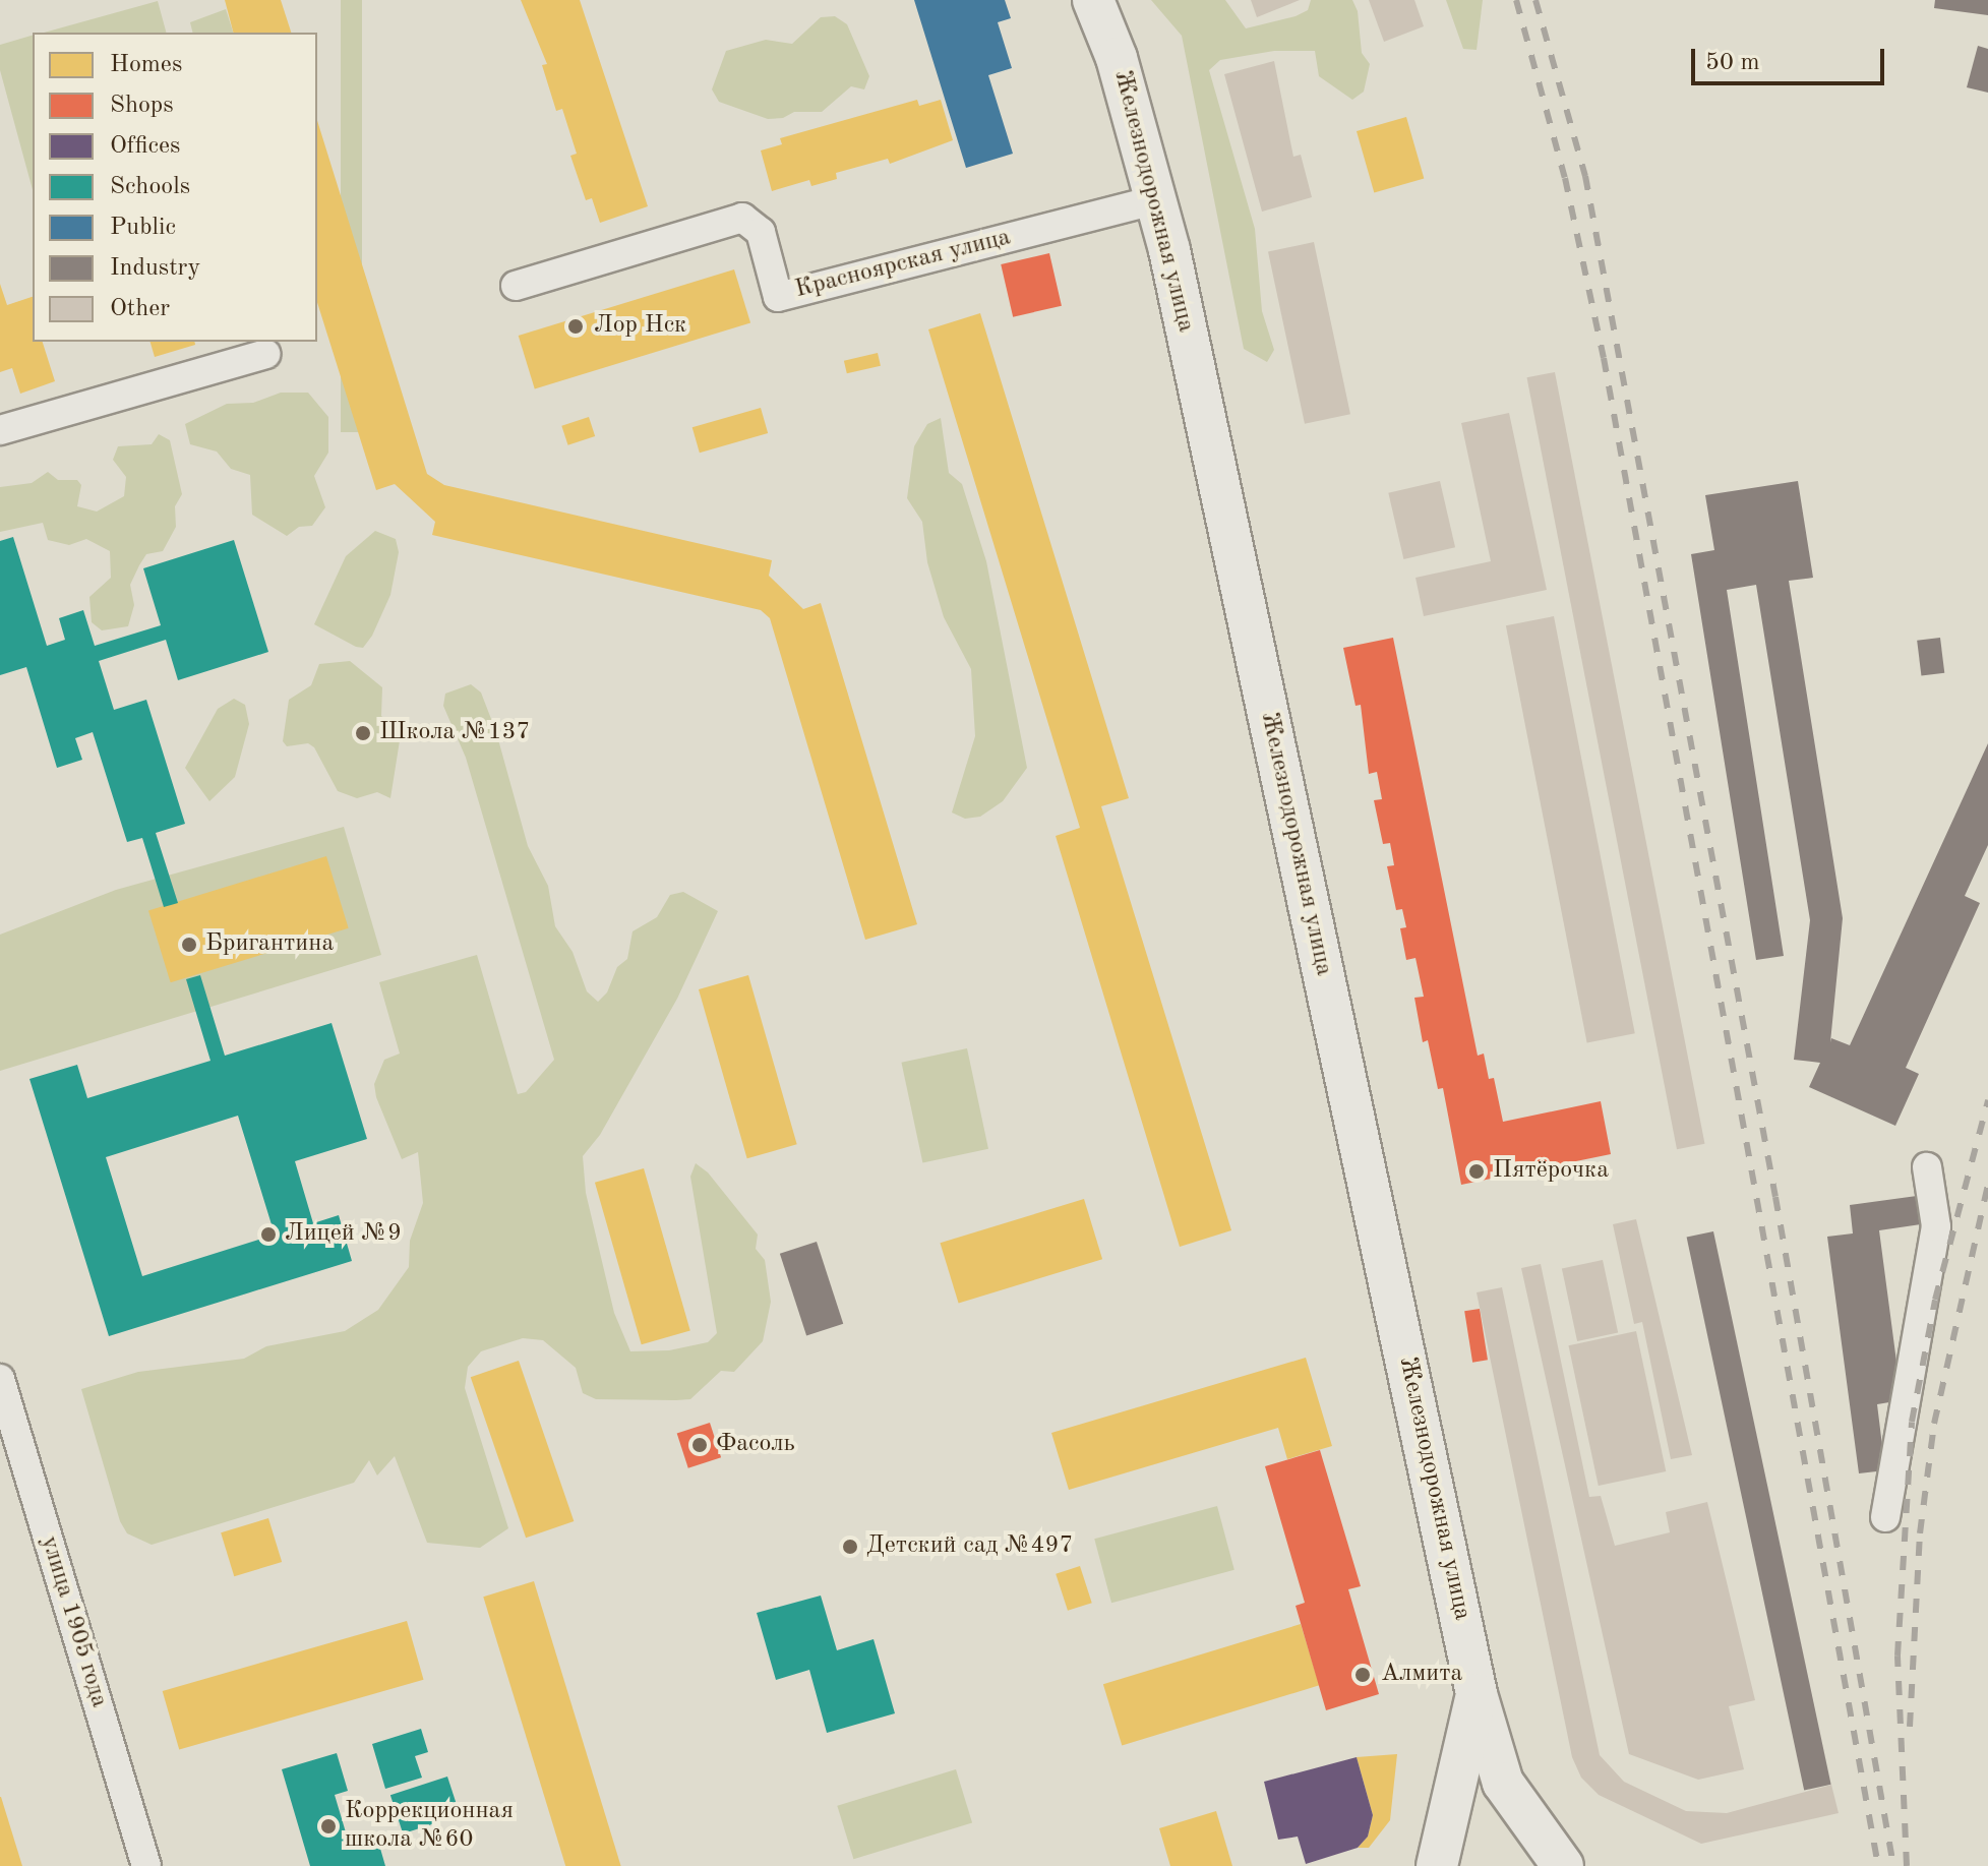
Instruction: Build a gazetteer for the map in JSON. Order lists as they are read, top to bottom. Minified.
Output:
{"streets":{"street":["Железнодорожная улица","Красноярская улица","улица 1905 года"]},"crossings":[["Железнодорожная улица","Красноярская улица"]],"places":["Лор Нск","Школа №137","Бригантина","Пятёрочка","Лицей №9","Фасоль","Детский сад №497","Алмита","Коррекционная школа №60"],"legend":["Homes","Shops","Offices","Schools","Public","Industry","Other"],"scale_bar":"50 m"}
